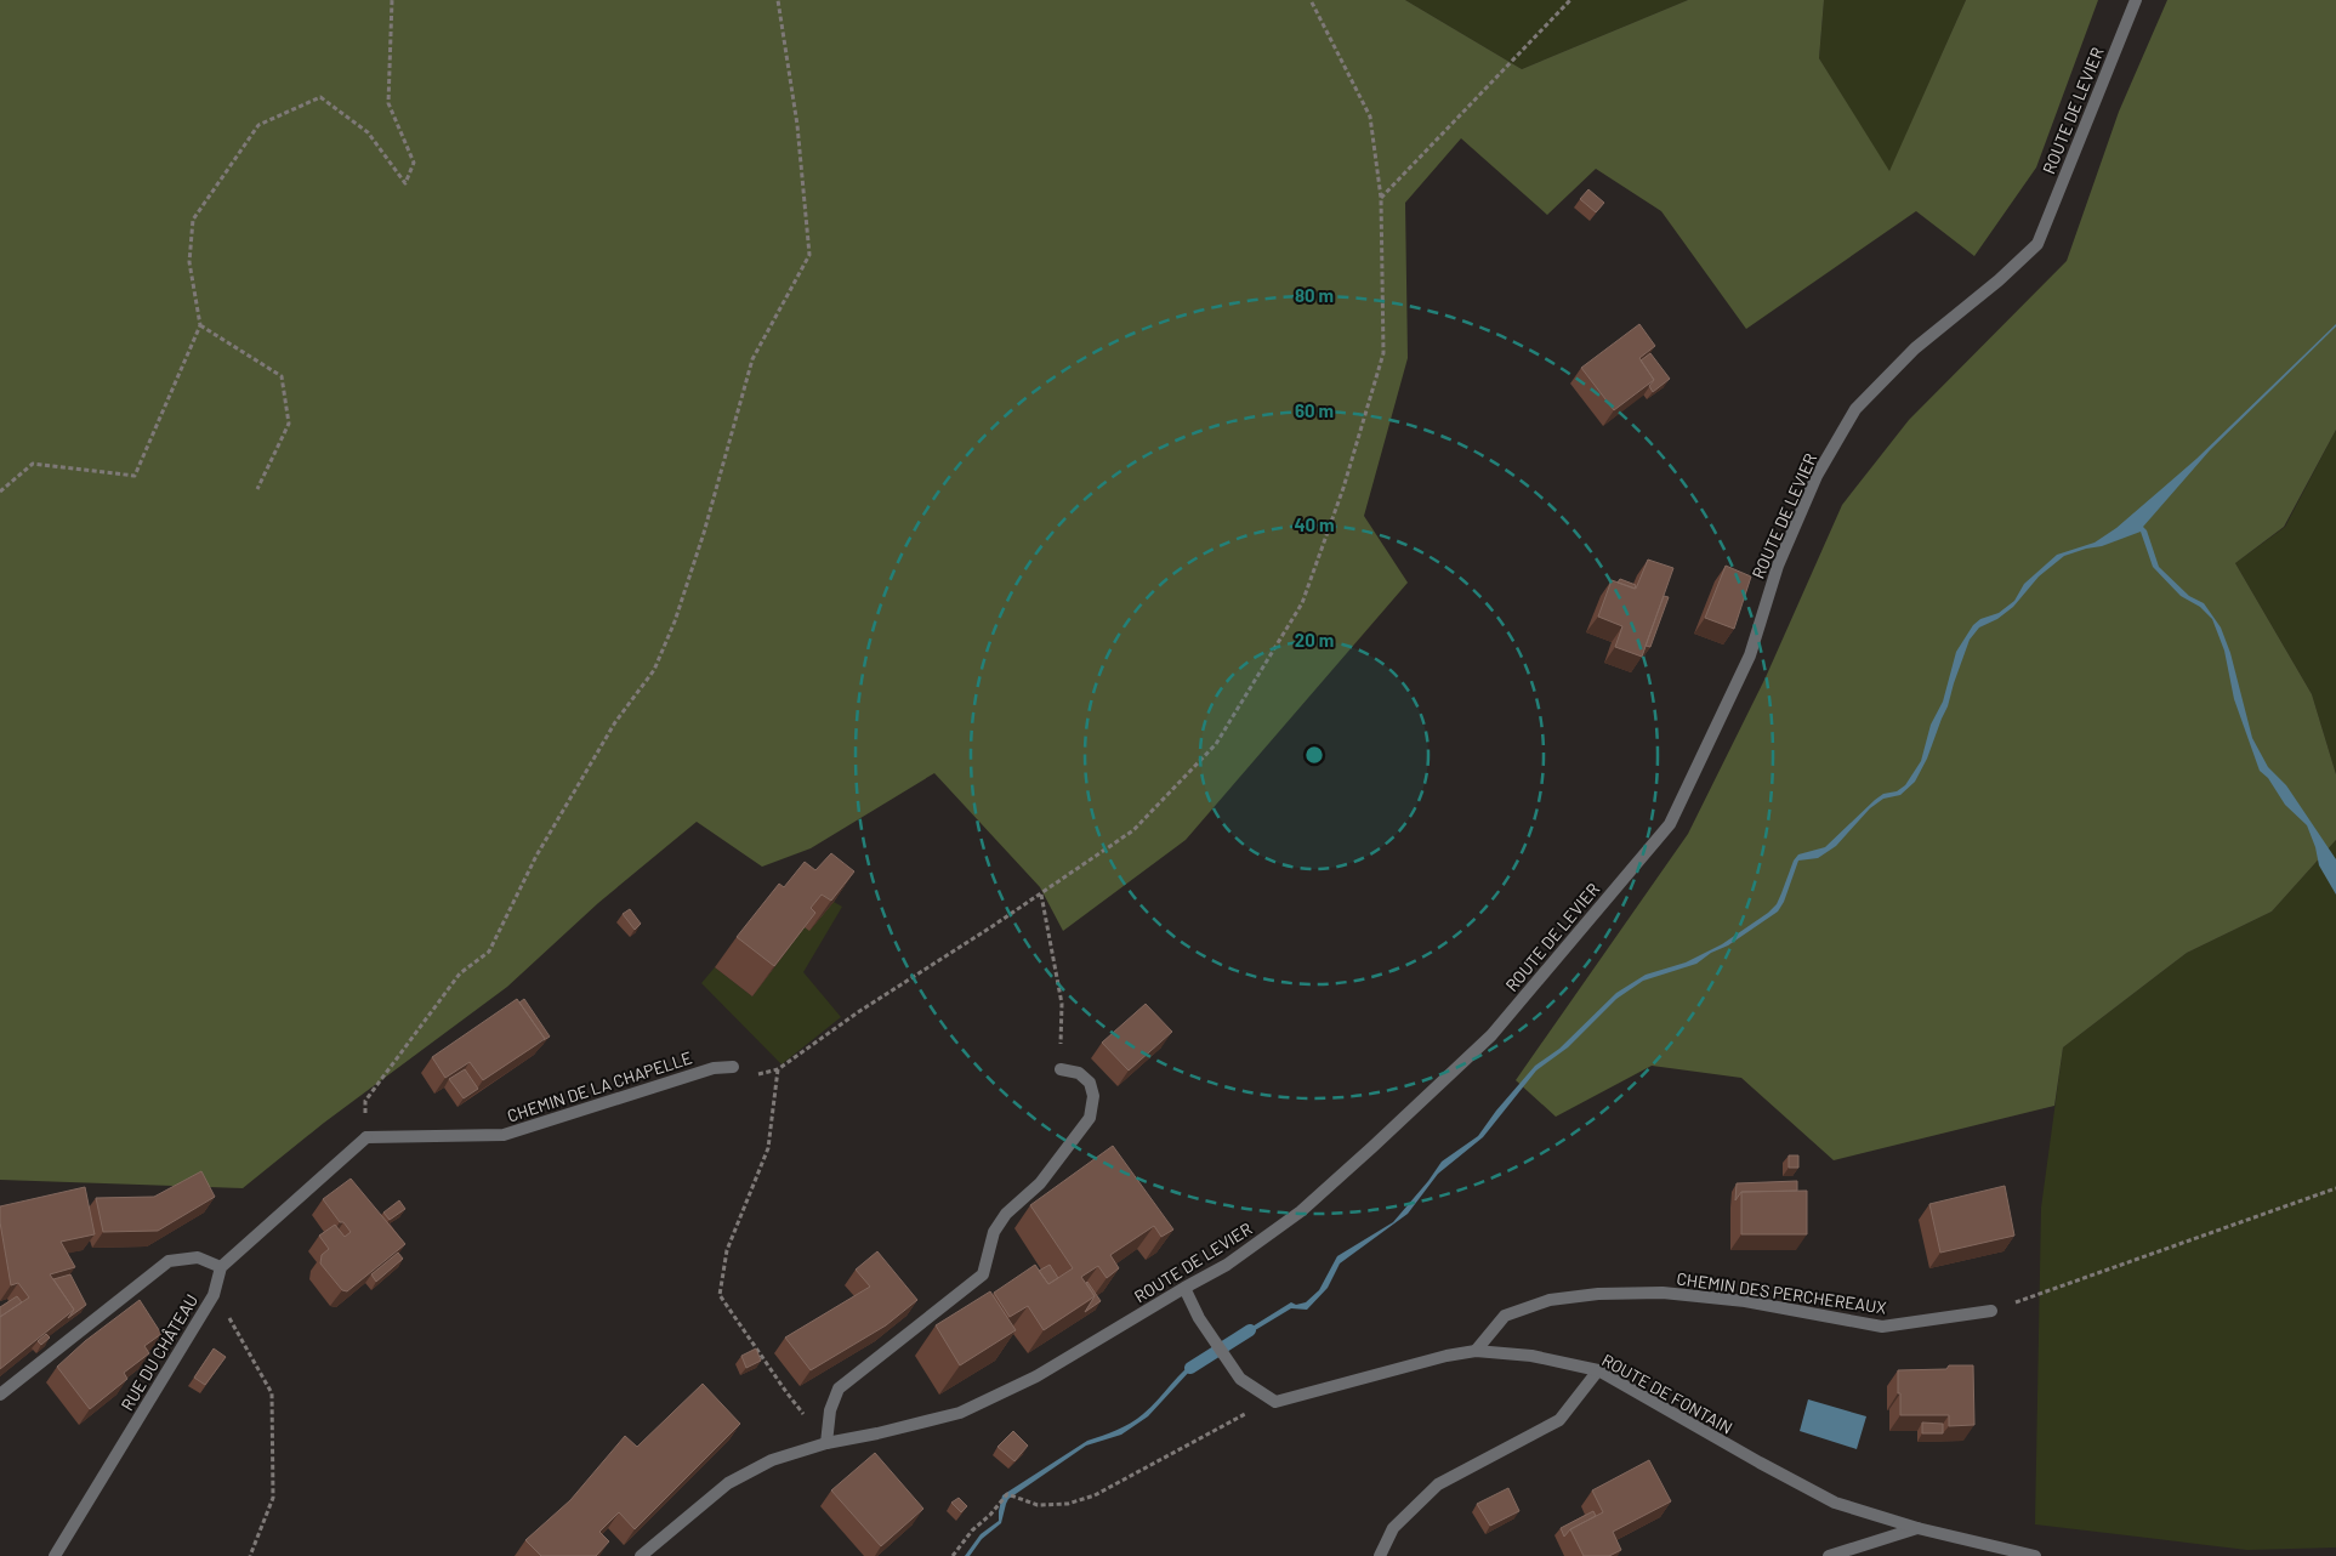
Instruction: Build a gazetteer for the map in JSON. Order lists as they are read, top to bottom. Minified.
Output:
{"streets":{"street":["ROUTE DE LEVIER","CHEMIN DE LA CHAPELLE","CHEMIN DES PERCHEREAUX","RUE DU CHÂTEAU","ROUTE DE FONTAIN"]},"crossings":[["CHEMIN DES PERCHEREAUX","ROUTE DE FONTAIN"]],"rings":["80 m","60 m","40 m","20 m"]}
